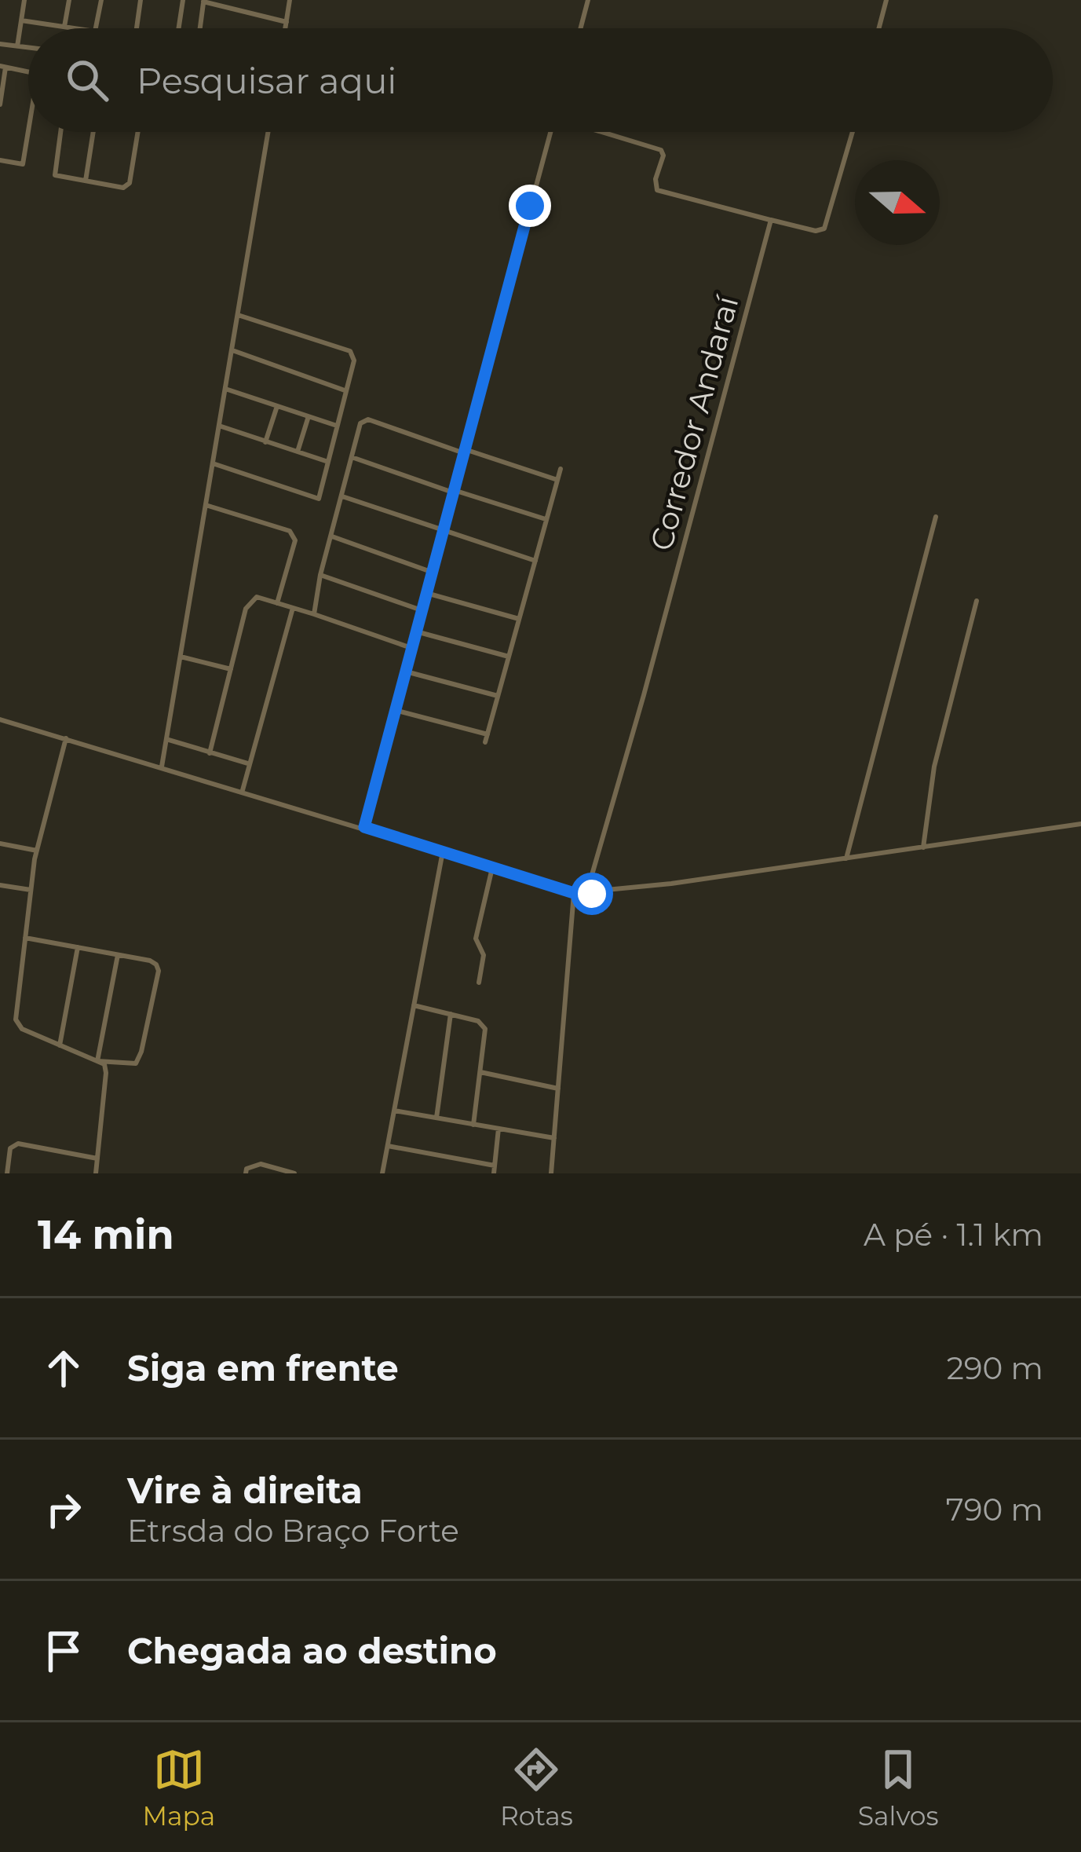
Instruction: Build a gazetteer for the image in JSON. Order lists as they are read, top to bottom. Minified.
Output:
{"streets":{"street":["Corredor Andaraí"]},"north":"right","page":{"search":"Pesquisar aqui","heading":["14 min","A pé · 1.1 km"],"list":[["Siga em frente","290 m"],["Vire à direita","Etrsda do Braço Forte","790 m"],"Chegada ao destino"],"nav":["Mapa","Rotas","Salvos"]}}
